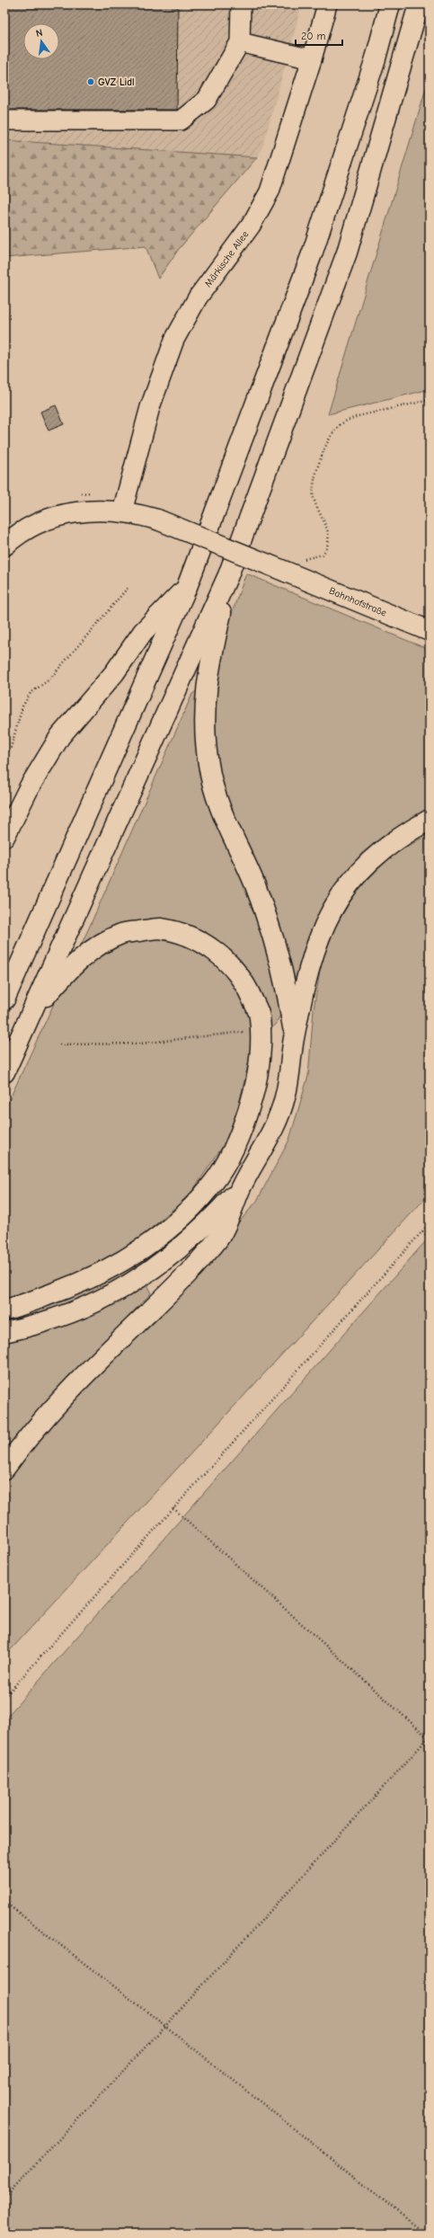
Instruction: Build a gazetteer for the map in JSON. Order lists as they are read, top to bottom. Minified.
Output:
{"streets":{"main road":["Bahnhofstraße"],"street":["Märkische Allee"]},"crossings":[["Märkische Allee","Bahnhofstraße"]],"places":["GVZ Lidl"],"scale_bar":"20 m","north":"top"}
